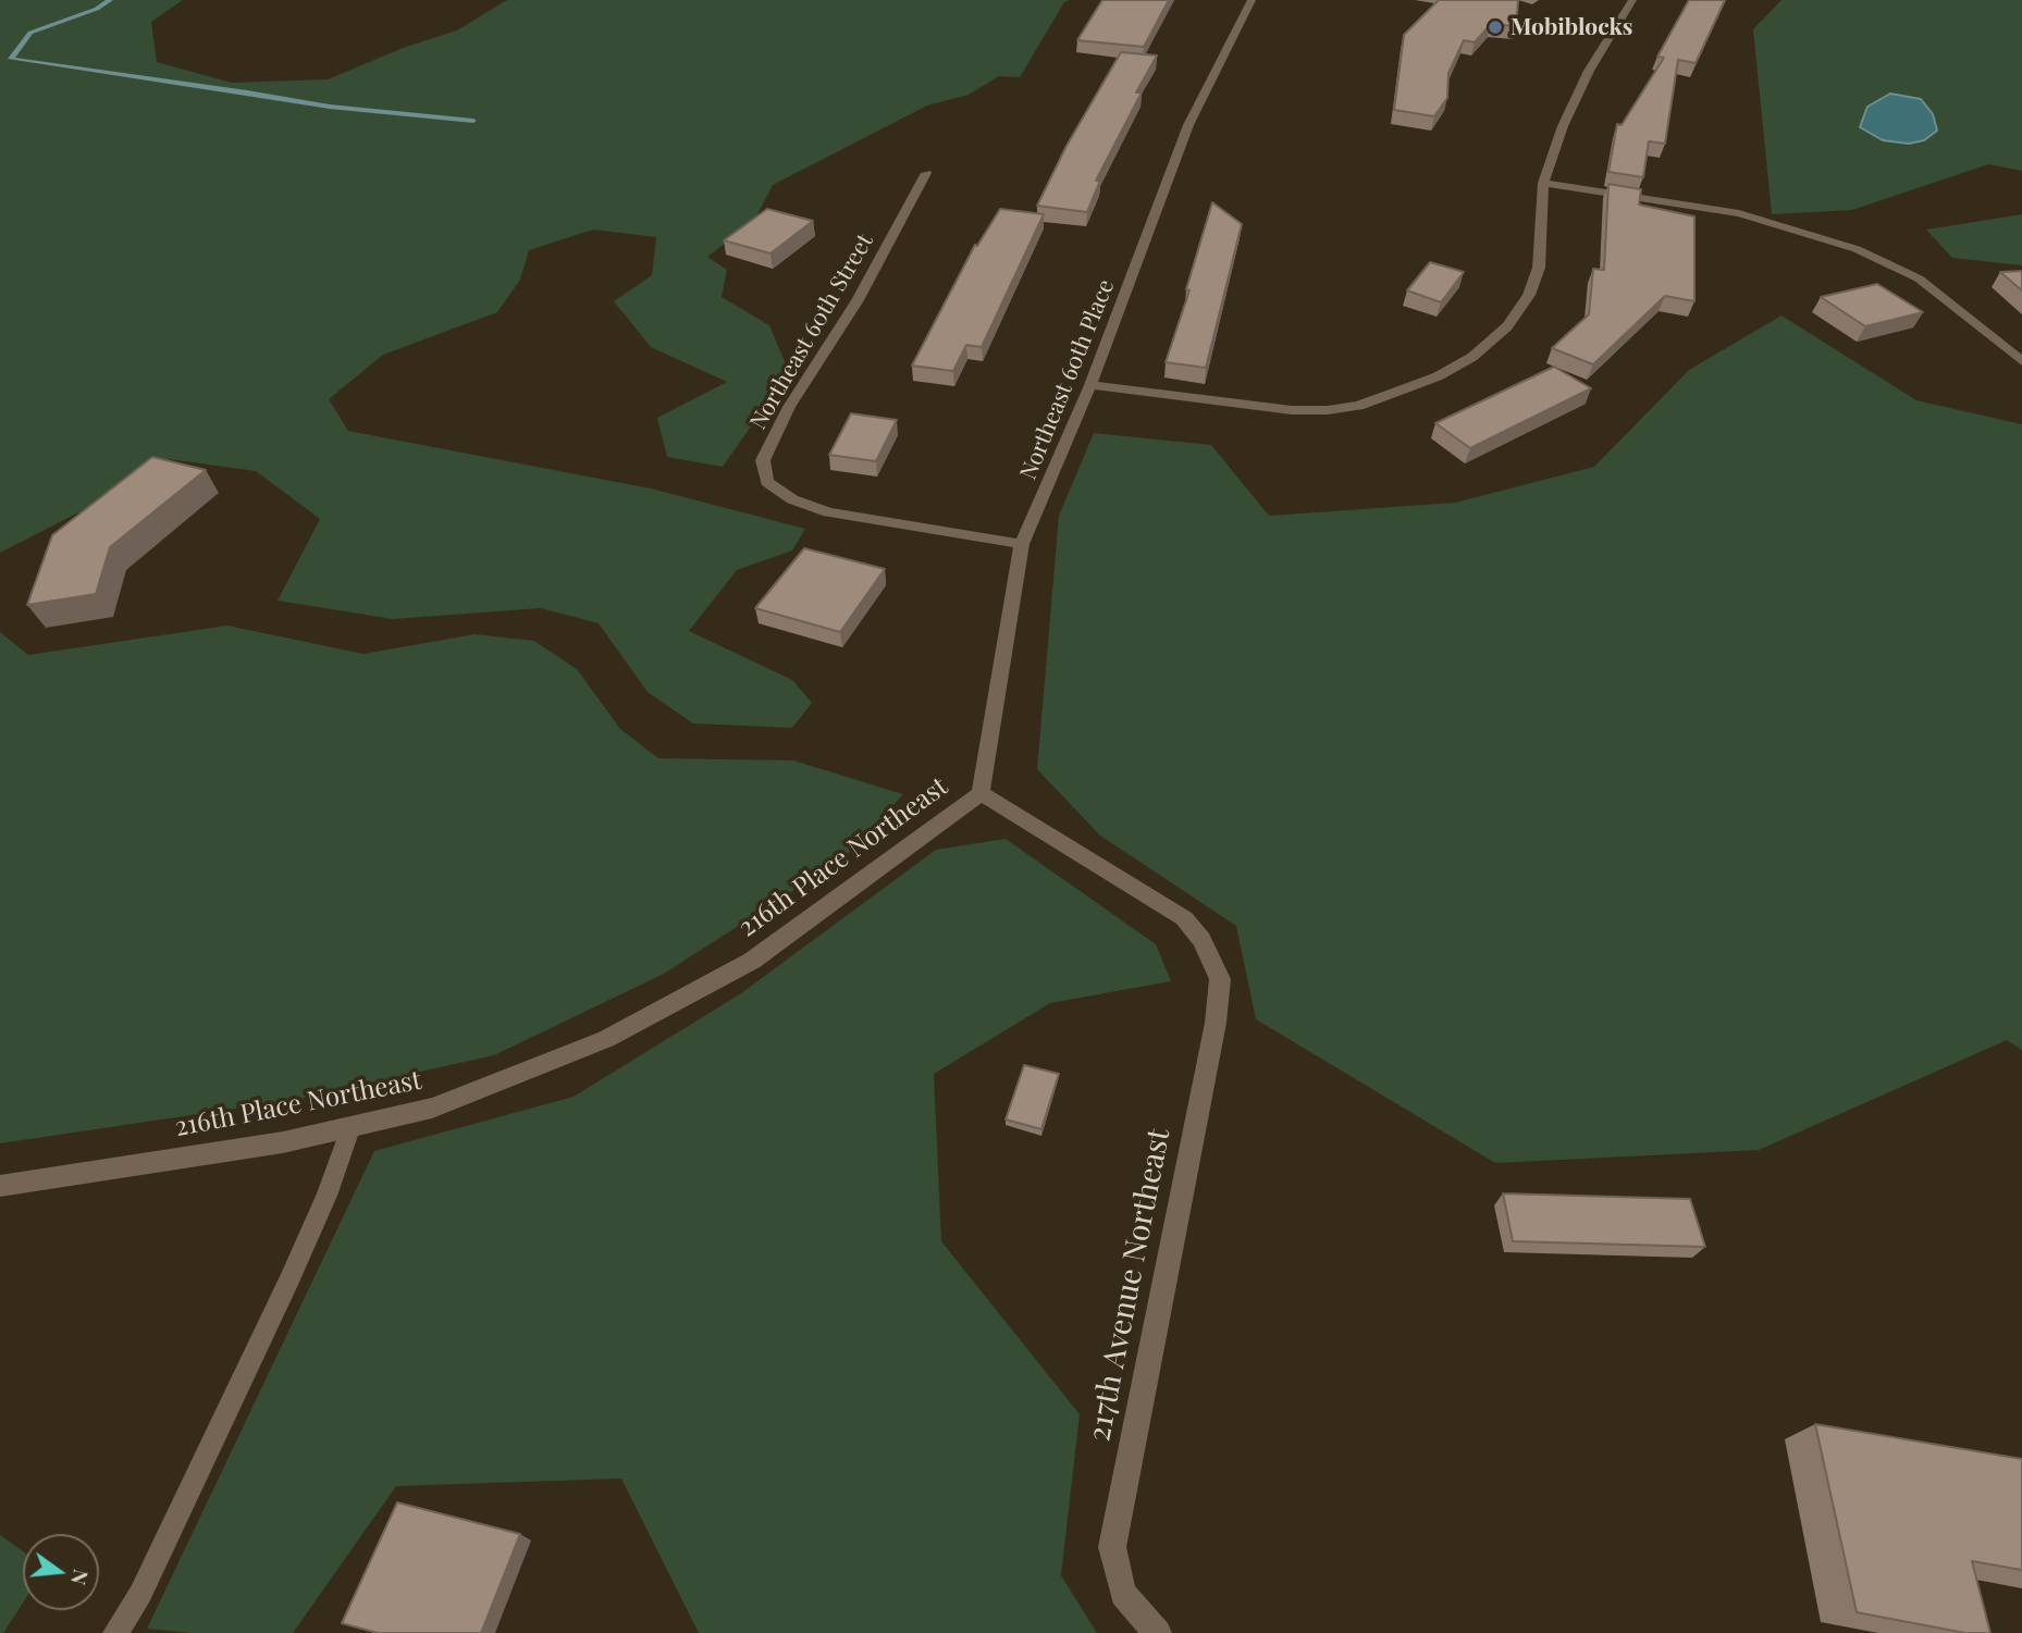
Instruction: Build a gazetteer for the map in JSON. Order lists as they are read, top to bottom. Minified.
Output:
{"streets":{"street":["Northeast 60th Street","Northeast 60th Place","216th Place Northeast","217th Avenue Northeast"]},"crossings":[["Northeast 60th Street","Northeast 60th Place"],["Northeast 60th Place","216th Place Northeast"],["Northeast 60th Place","217th Avenue Northeast"],["216th Place Northeast","217th Avenue Northeast"]],"places":["Mobiblocks"],"north":"right"}
